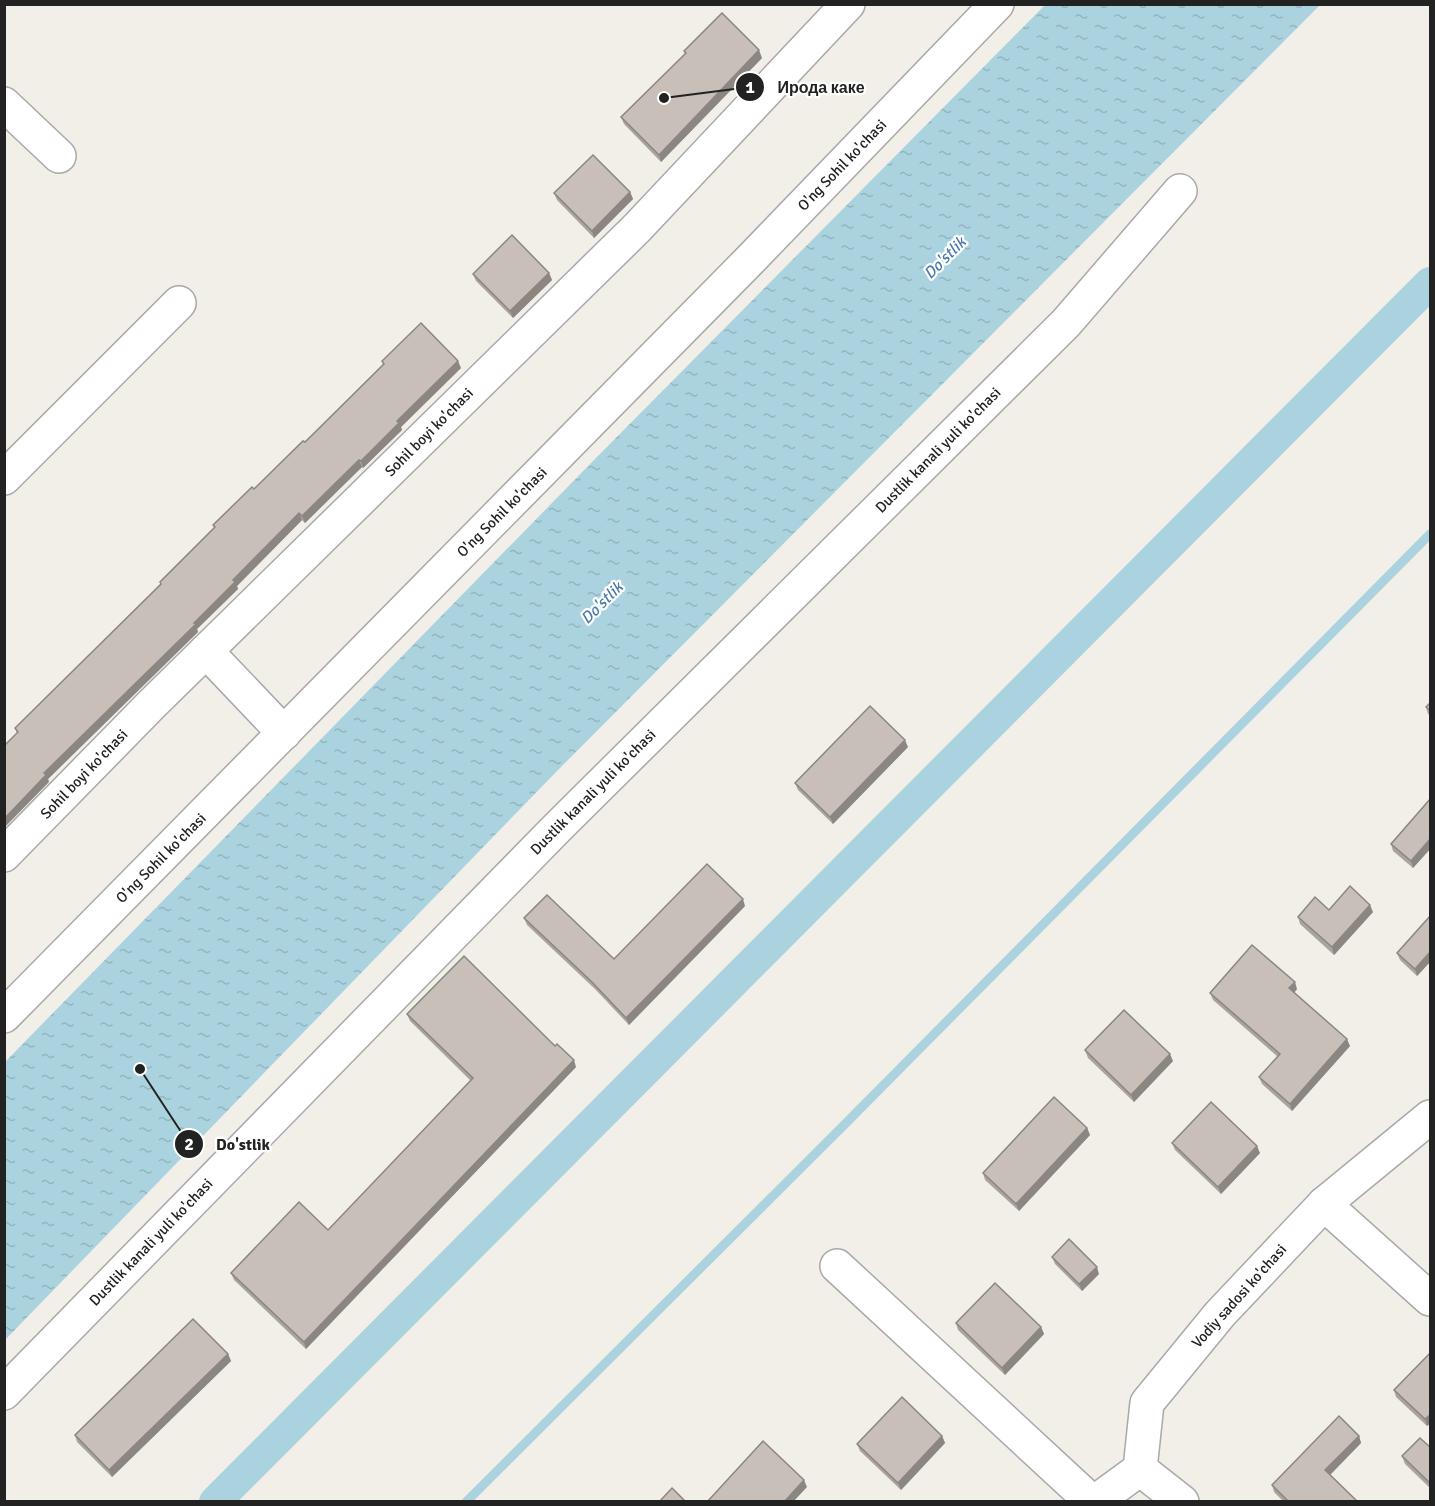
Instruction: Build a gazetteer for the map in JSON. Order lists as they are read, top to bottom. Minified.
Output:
{"streets":{"street":["O'ng Sohil ko'chasi","Sohil boyi ko'chasi","Dustlik kanali yuli ko'chasi","Vodiy sadosi ko'chasi"]},"water":["Do'stlik"],"places":["Ирода каке","Do'stlik"]}
